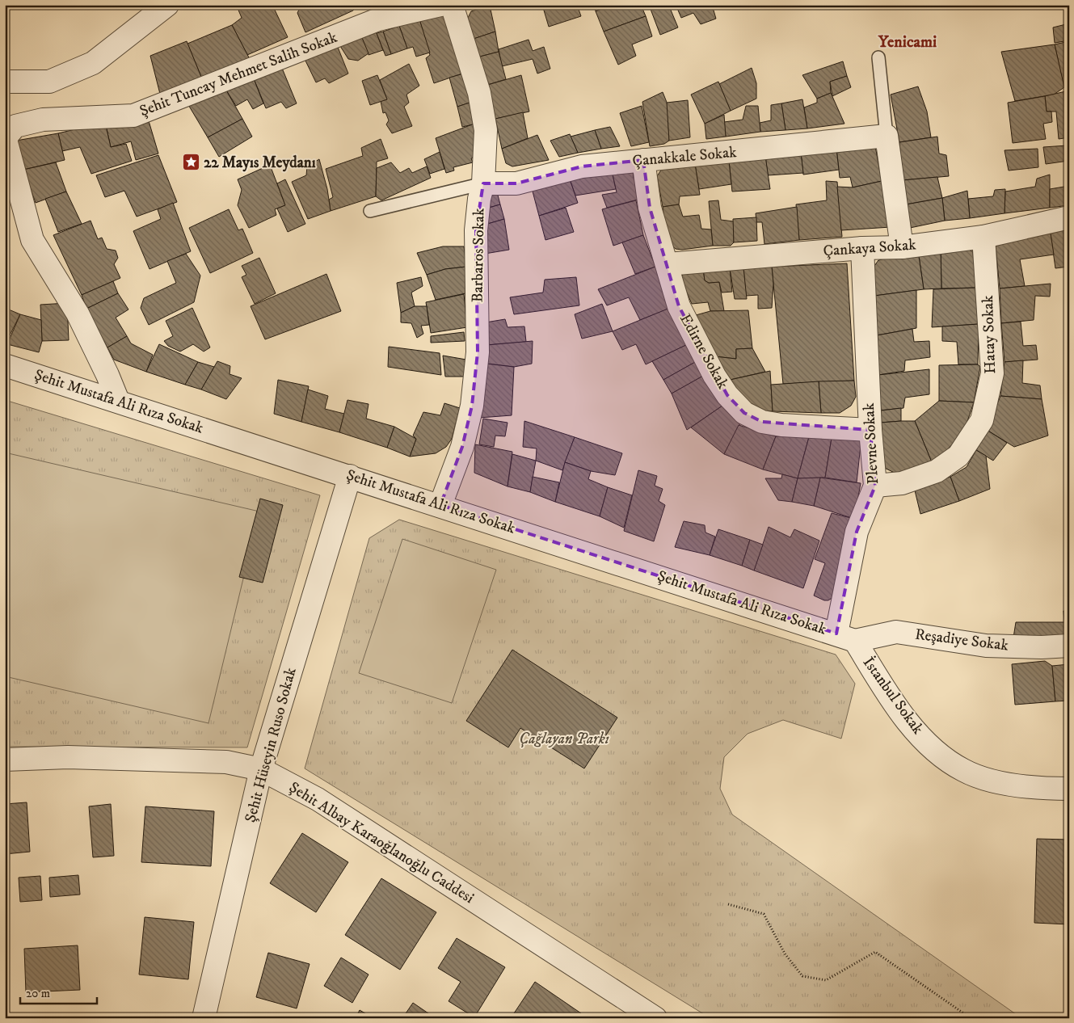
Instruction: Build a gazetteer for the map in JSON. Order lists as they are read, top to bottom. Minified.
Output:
{"streets":{"street":["Şehit Tuncay Mehmet Salih Sokak","Çanakkale Sokak","Çankaya Sokak","Barbaros Sokak","Hatay Sokak","Edirne Sokak","Şehit Mustafa Ali Rıza Sokak","Plevne Sokak","Reşadiye Sokak","İstanbul Sokak","Şehit Hüseyin Ruso Sokak","Şehit Albay Karaoğlanoğlu Caddesi"]},"crossings":[["Çanakkale Sokak","Barbaros Sokak"],["Çanakkale Sokak","Edirne Sokak"],["Çankaya Sokak","Hatay Sokak"],["Çankaya Sokak","Edirne Sokak"],["Çankaya Sokak","Plevne Sokak"],["Barbaros Sokak","Şehit Mustafa Ali Rıza Sokak"],["Hatay Sokak","Plevne Sokak"],["Edirne Sokak","Plevne Sokak"],["Şehit Mustafa Ali Rıza Sokak","Plevne Sokak"],["Şehit Mustafa Ali Rıza Sokak","Reşadiye Sokak"],["Şehit Mustafa Ali Rıza Sokak","İstanbul Sokak"],["Şehit Mustafa Ali Rıza Sokak","Şehit Hüseyin Ruso Sokak"],["Plevne Sokak","Reşadiye Sokak"],["Plevne Sokak","İstanbul Sokak"],["Reşadiye Sokak","İstanbul Sokak"],["Şehit Hüseyin Ruso Sokak","Şehit Albay Karaoğlanoğlu Caddesi"]],"districts":["Yenicami"],"parks":["Çağlayan Parkı"],"places":{"place":["22 Mayıs Meydanı"]},"scale_bar":"20 m"}
